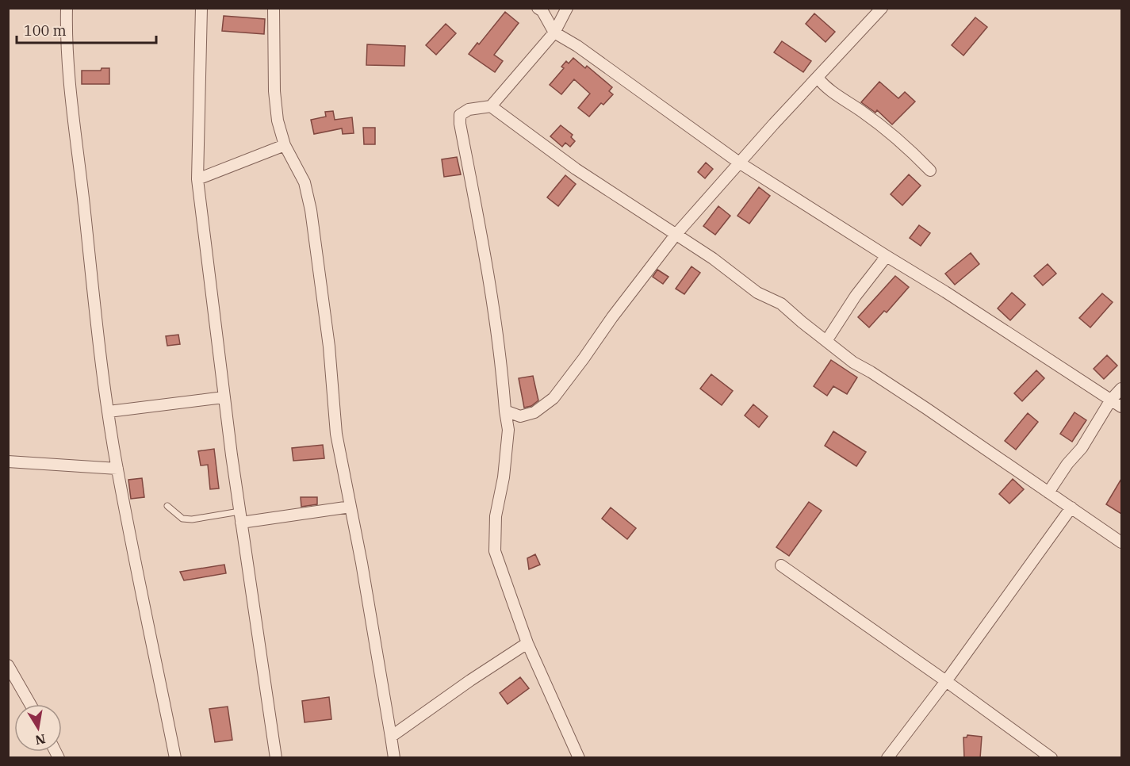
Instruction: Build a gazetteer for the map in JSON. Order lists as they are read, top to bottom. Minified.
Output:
{"scale_bar":"100 m","north":"bottom"}
